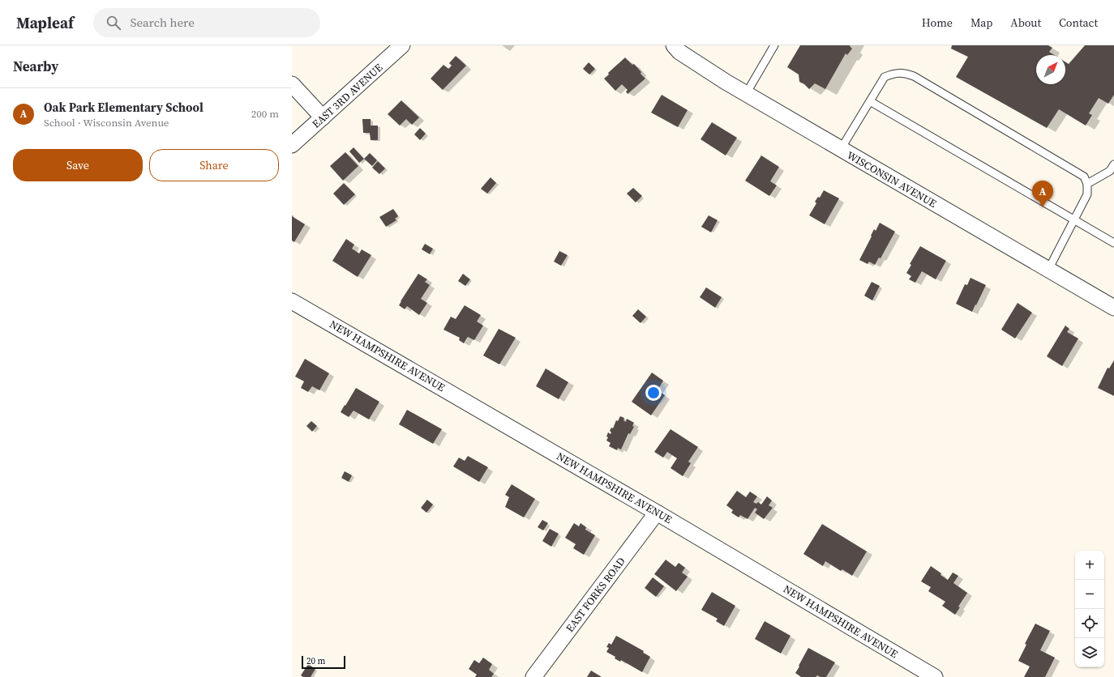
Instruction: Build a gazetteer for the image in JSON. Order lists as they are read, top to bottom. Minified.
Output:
{"streets":{"street":["EAST 3RD AVENUE","WISCONSIN AVENUE","NEW HAMPSHIRE AVENUE","EAST FORKS ROAD"]},"crossings":[["NEW HAMPSHIRE AVENUE","EAST FORKS ROAD"]],"scale_bar":"20 m","north":"top right","page":{"header":"Mapleaf","search":"Search here","nav":["Home","Map","About","Contact"],"heading":"Nearby","list":[{"mark":"A","name":"Oak Park Elementary School","note":"School · Wisconsin Avenue","value":"200 m"}],"buttons":["Save","Share"],"pins":"A","map_buttons":["+","−"],"scale":"20 m"}}
